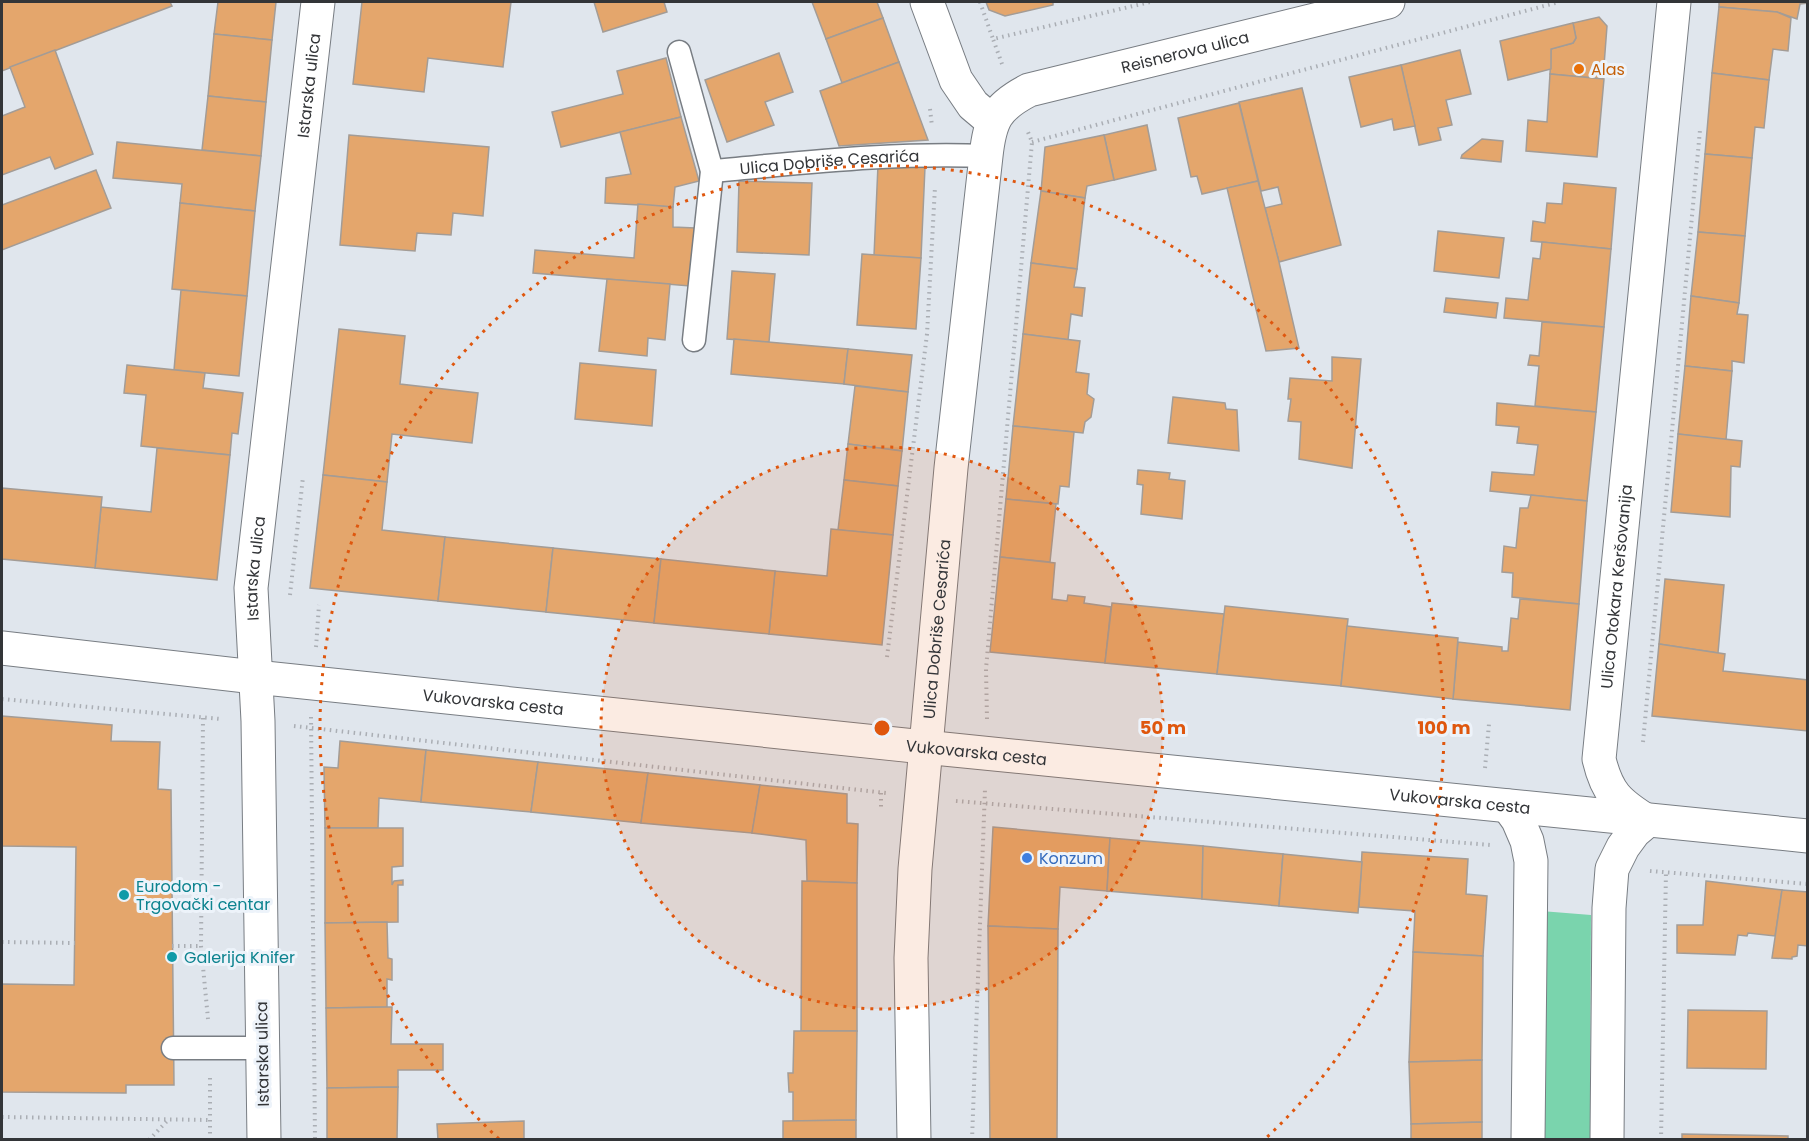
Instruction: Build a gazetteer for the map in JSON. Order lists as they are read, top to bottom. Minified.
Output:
{"streets":{"street":["Reisnerova ulica","Istarska ulica","Ulica Dobriše Cesarića","Ulica Otokara Keršovanija","Vukovarska cesta"]},"crossings":[["Reisnerova ulica","Ulica Dobriše Cesarića"],["Istarska ulica","Vukovarska cesta"],["Ulica Dobriše Cesarića","Vukovarska cesta"],["Ulica Otokara Keršovanija","Vukovarska cesta"]],"places":["Alas","Konzum","Eurodom - Trgovački centar","Galerija Knifer"],"rings":["50 m","100 m"]}
